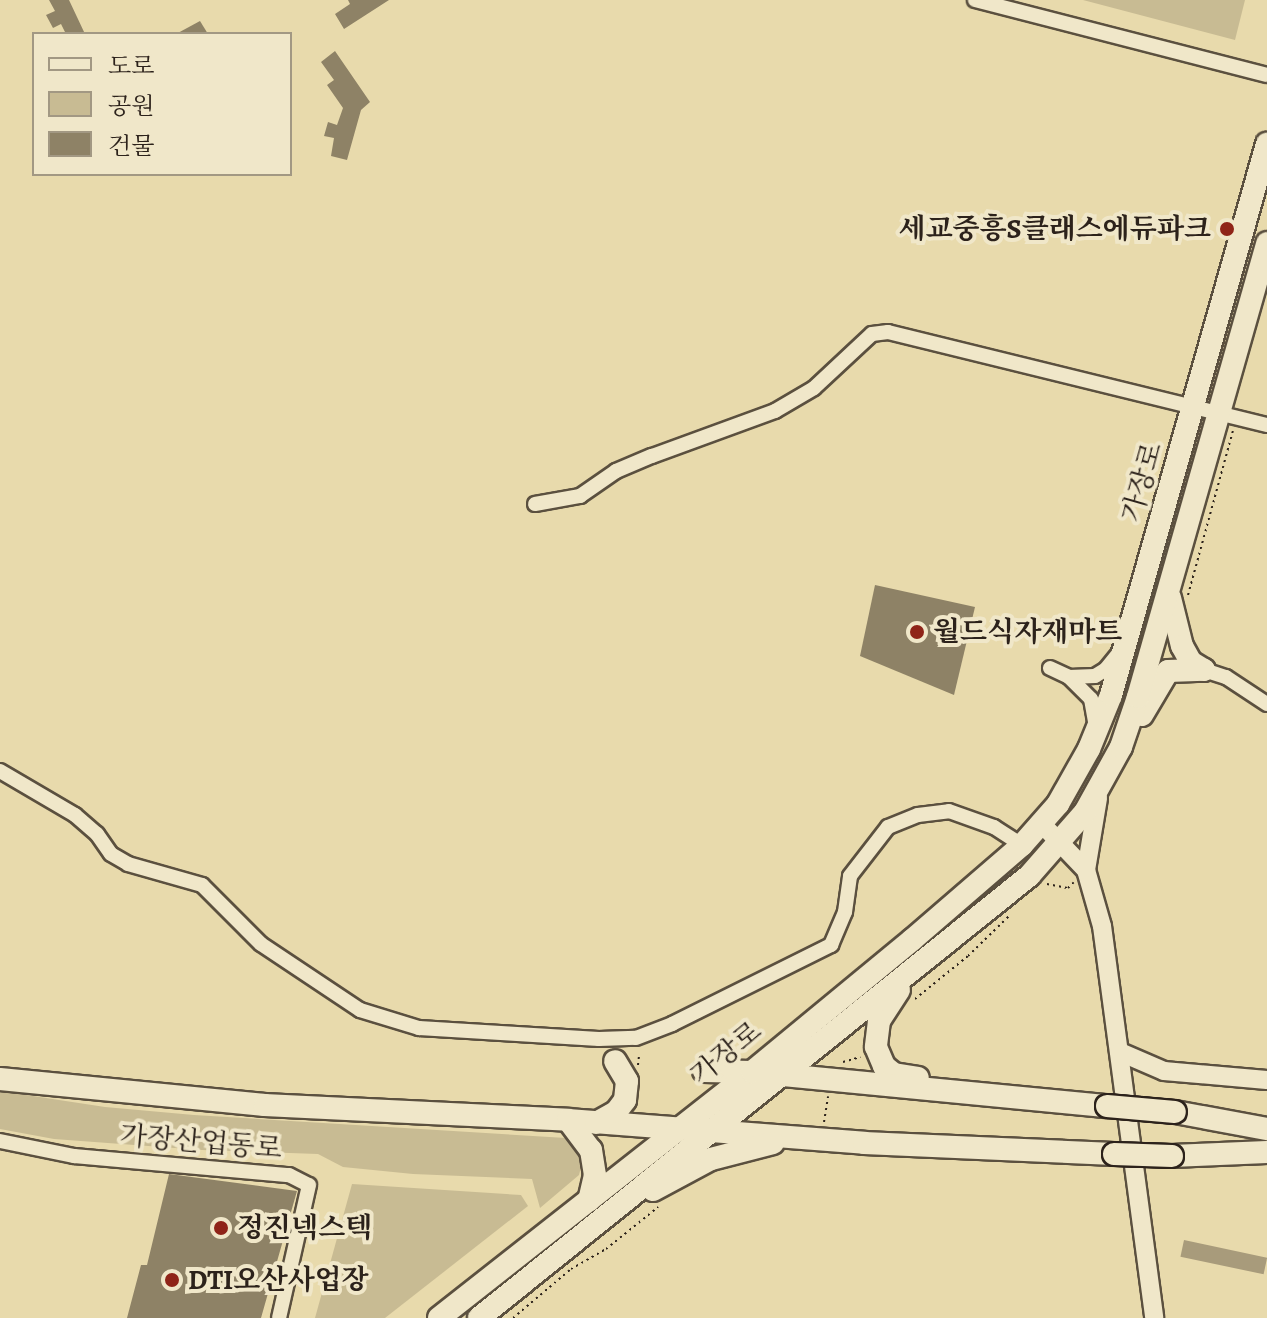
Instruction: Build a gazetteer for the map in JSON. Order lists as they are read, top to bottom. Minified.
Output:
{"streets":{"main road":["가장로"],"street":["가장산업동로"]},"places":["세교중흥S클래스에듀파크","월드식자재마트","정진넥스텍","DTI오산사업장"],"legend":["도로","공원","건물"]}
